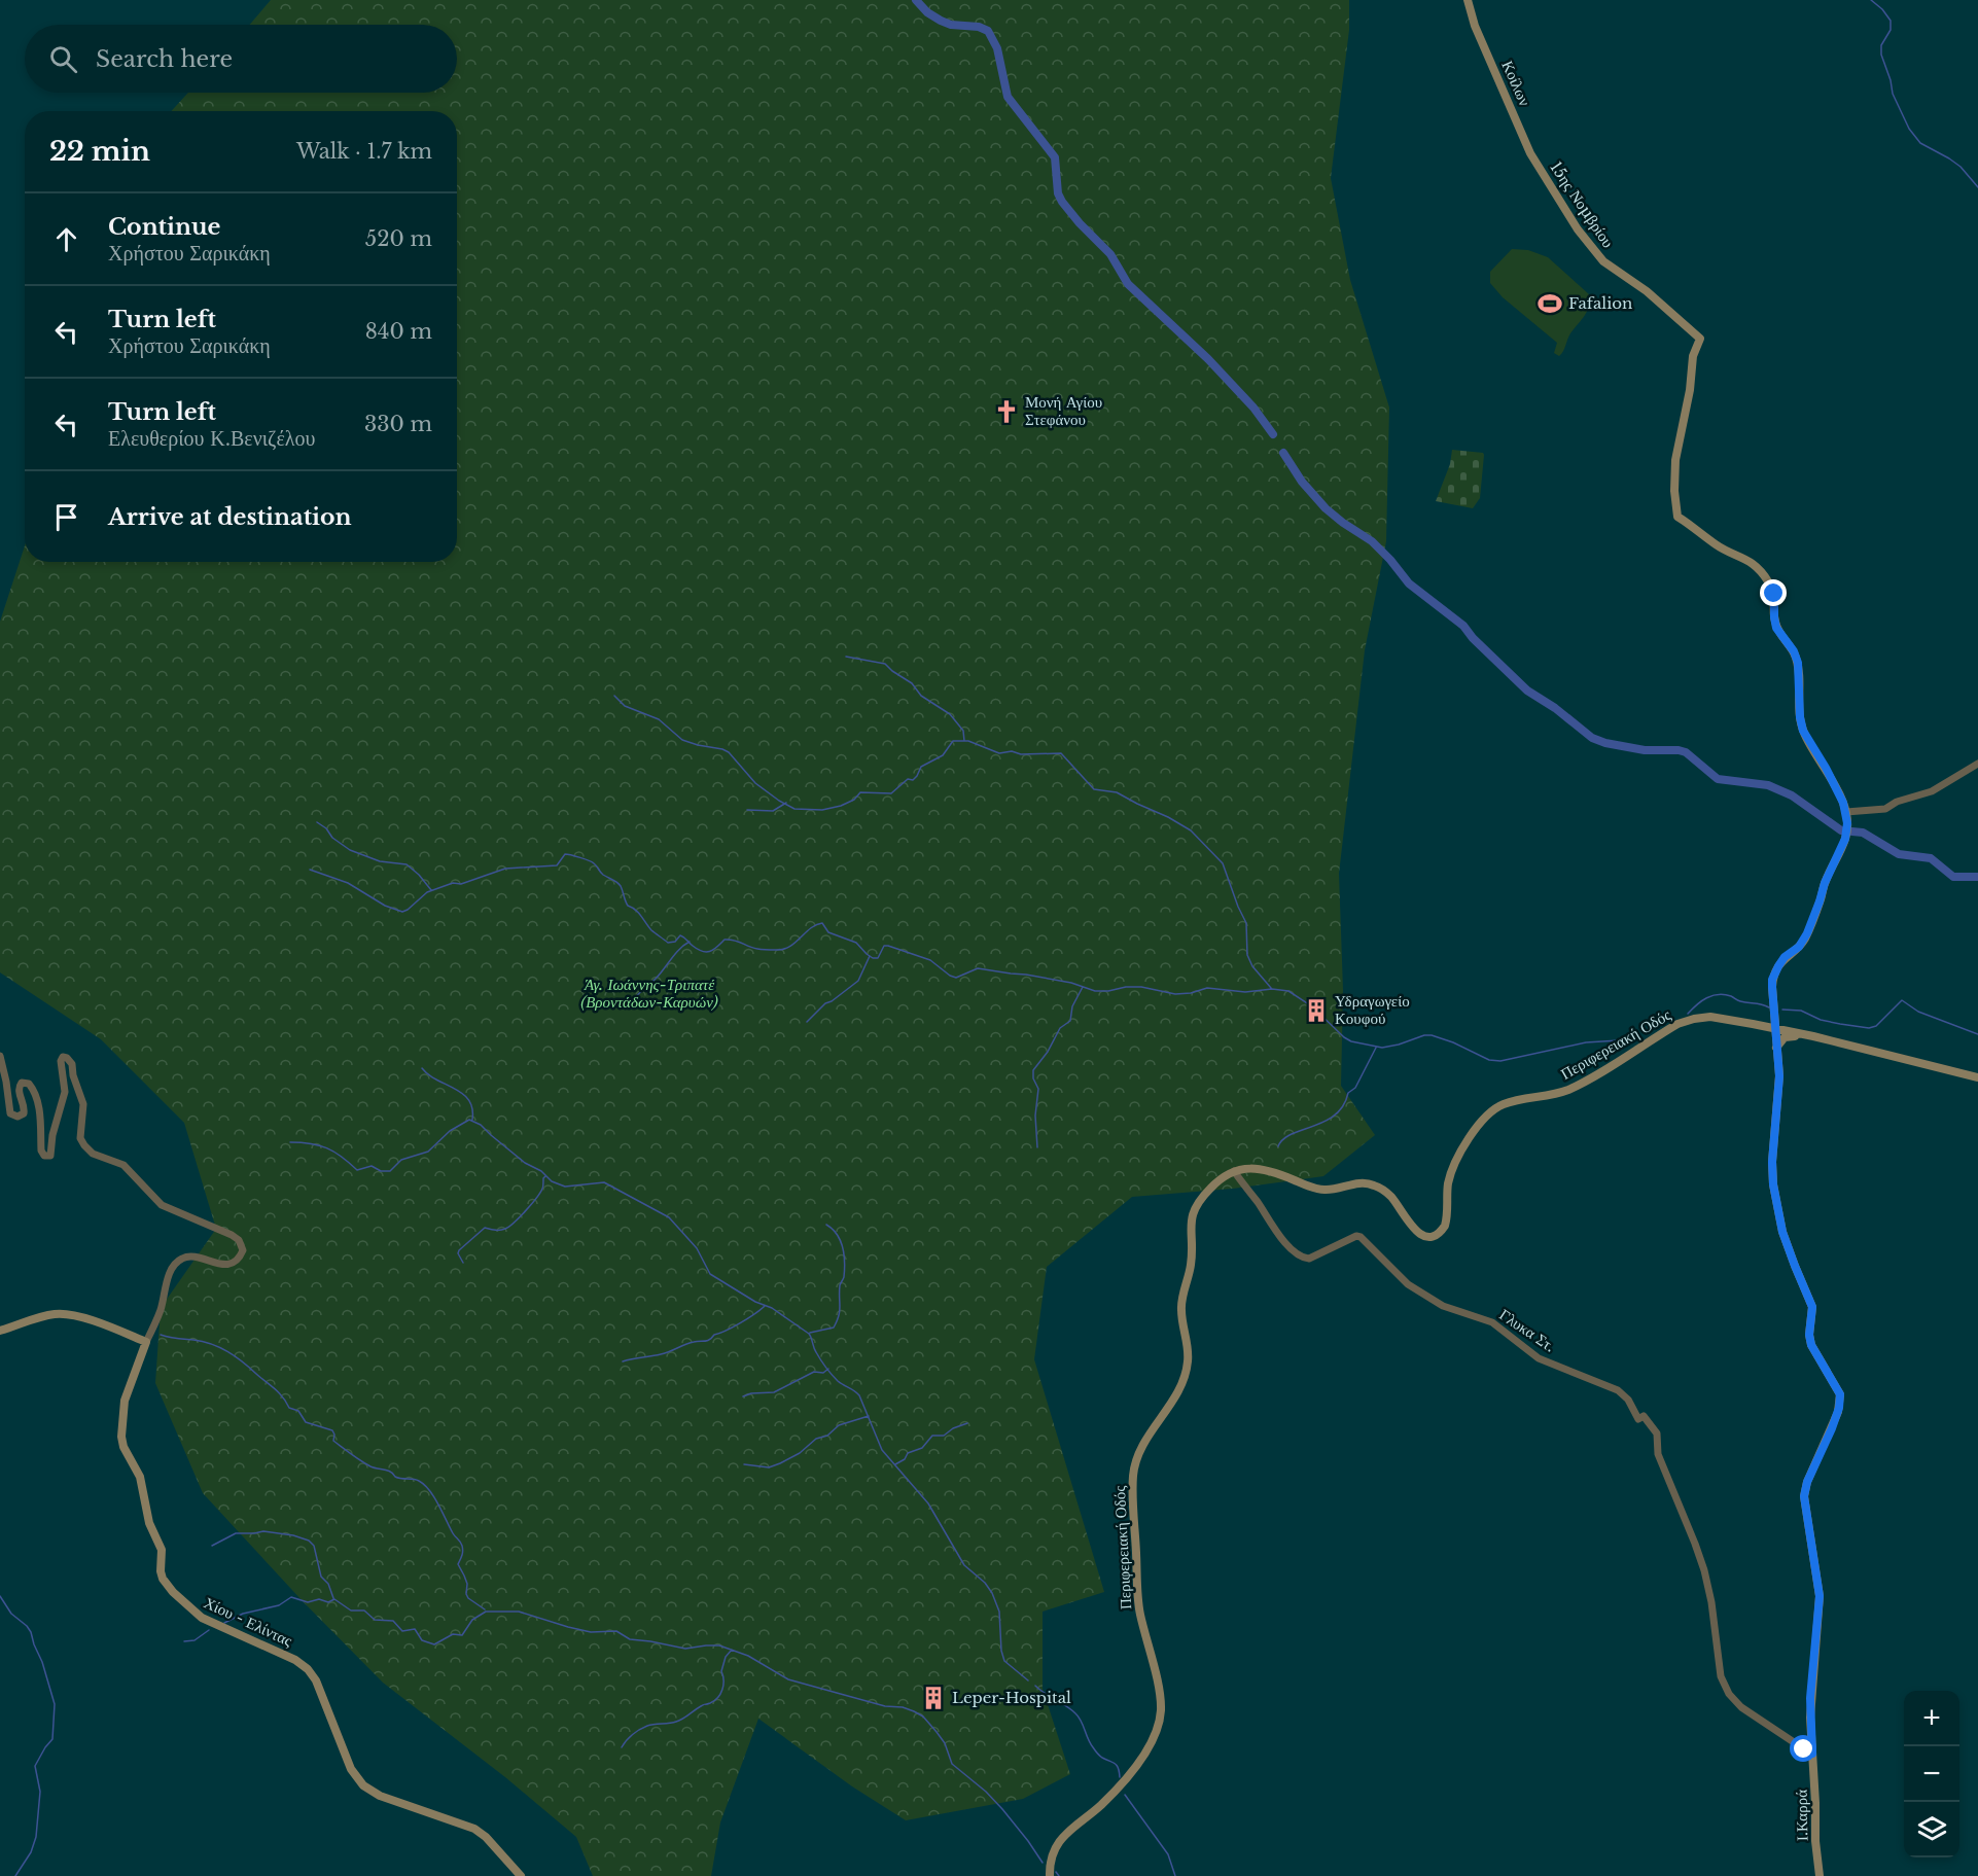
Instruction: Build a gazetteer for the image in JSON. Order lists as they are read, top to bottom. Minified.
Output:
{"streets":{"main road":["Κοίλων","15ης Νομβρίου","Περιφερειακή Οδός","Χίου - Ελίντας","Ι.Καρρά"],"street":["Γλυκα Στ."]},"crossings":[["Κοίλων","15ης Νομβρίου"],["15ης Νομβρίου","Ι.Καρρά"],["Περιφερειακή Οδός","Γλυκα Στ."],["Περιφερειακή Οδός","Ι.Καρρά"],["Γλυκα Στ.","Ι.Καρρά"]],"parks":["Άγ. Ιωάννης-Τριπατέ (Βροντάδων-Καρυών)"],"places":{"sports":["Fafalion"],"church":["Μονή Αγίου Στεφάνου"],"building":["Υδραγωγείο Κουφού","Leper-Hospital"]},"page":{"search":"Search here","heading":["22 min","Walk · 1.7 km"],"list":[["Continue","Χρήστου Σαρικάκη","520 m"],["Turn left","Χρήστου Σαρικάκη","840 m"],["Turn left","Ελευθερίου Κ.Βενιζέλου","330 m"],"Arrive at destination"],"map_buttons":["+","−"]}}
